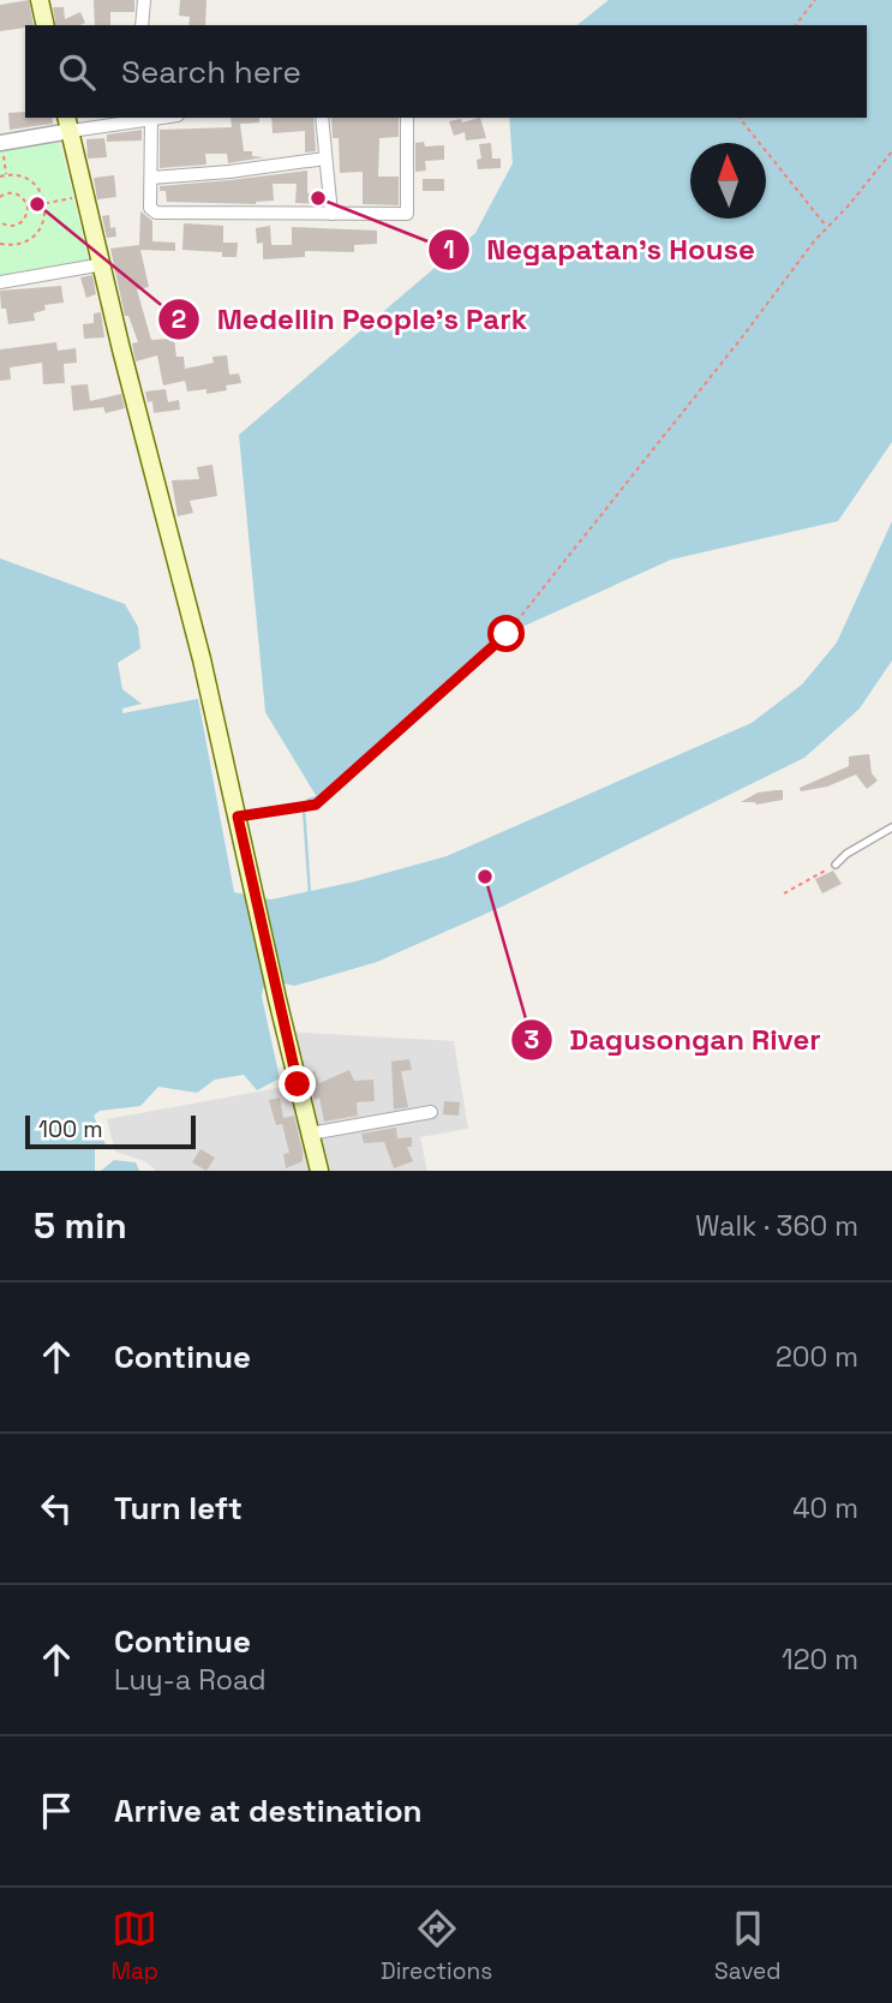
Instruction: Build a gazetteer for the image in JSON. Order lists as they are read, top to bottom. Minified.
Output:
{"places":["Negapatan's House","Medellin People's Park","Dagusongan River"],"scale_bar":"100 m","north":"top","page":{"search":"Search here","scale":"100 m","heading":["5 min","Walk · 360 m"],"list":[["Continue","200 m"],["Turn left","40 m"],["Continue","Luy-a Road","120 m"],"Arrive at destination"],"nav":["Map","Directions","Saved"]}}
